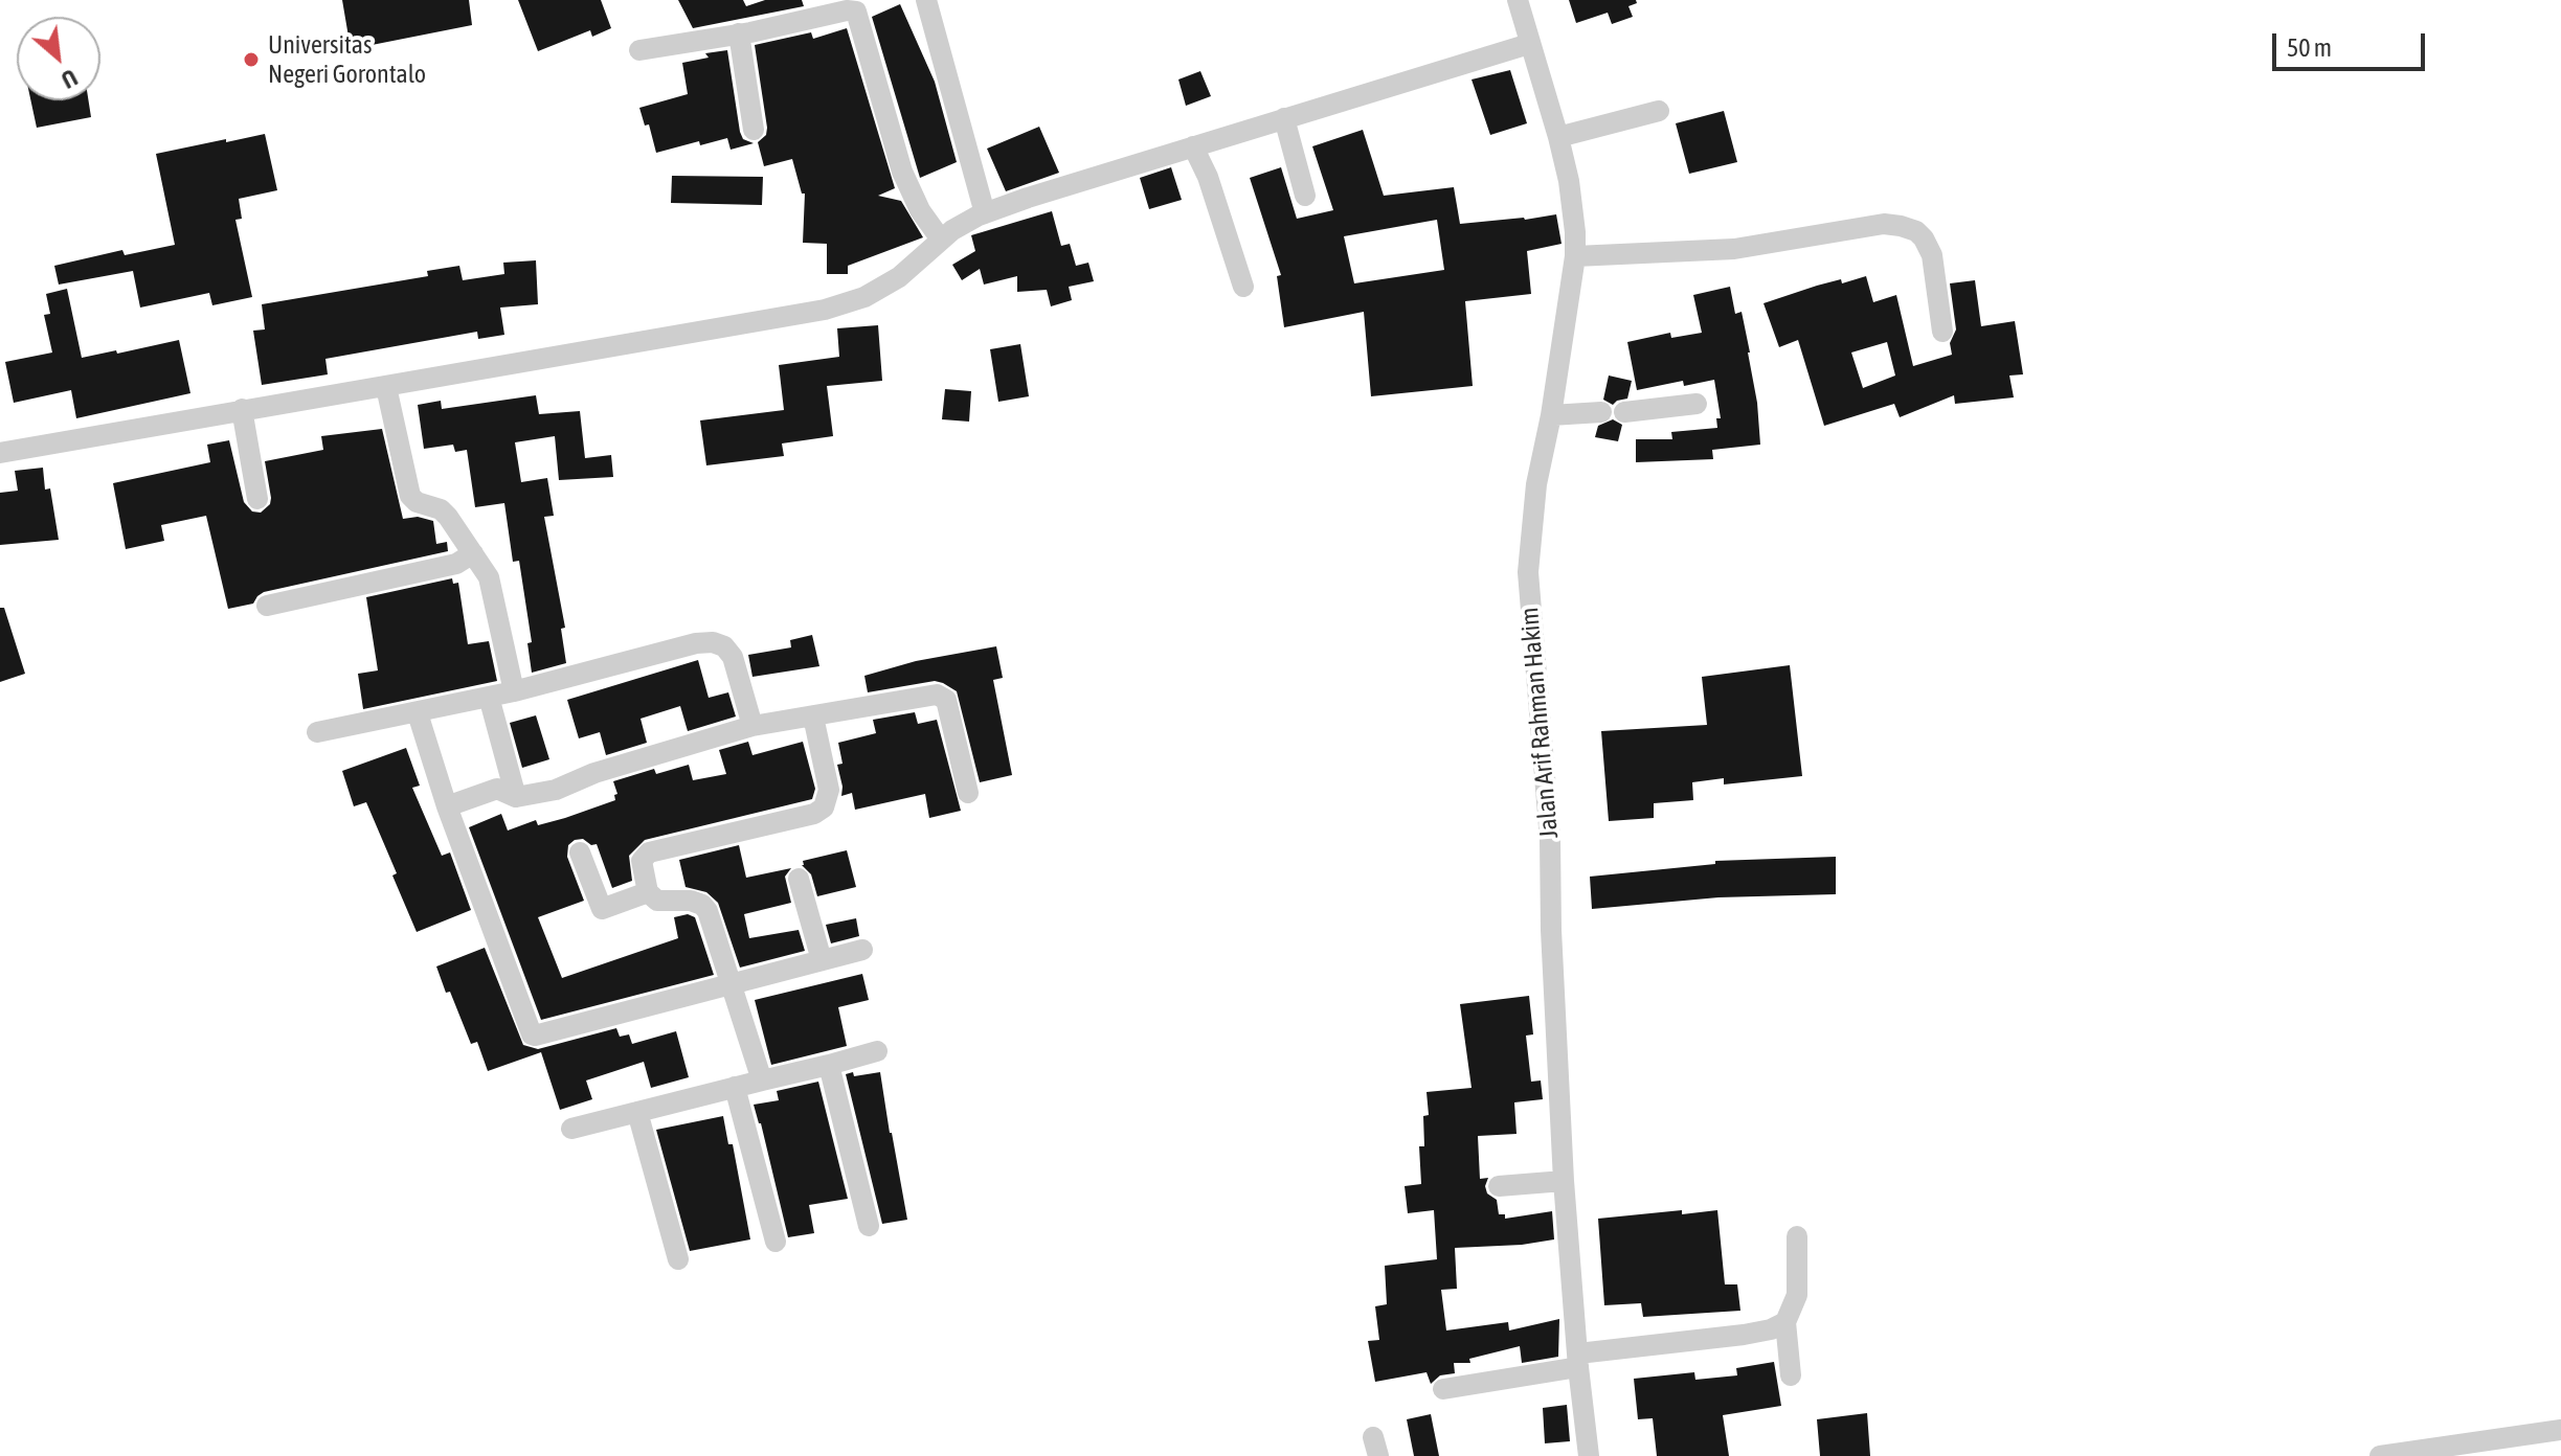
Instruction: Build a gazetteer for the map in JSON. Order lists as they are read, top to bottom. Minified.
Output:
{"streets":{"street":["Jalan Arif Rahman Hakim"]},"places":["Universitas Negeri Gorontalo"],"scale_bar":"50 m","north":"bottom right"}
